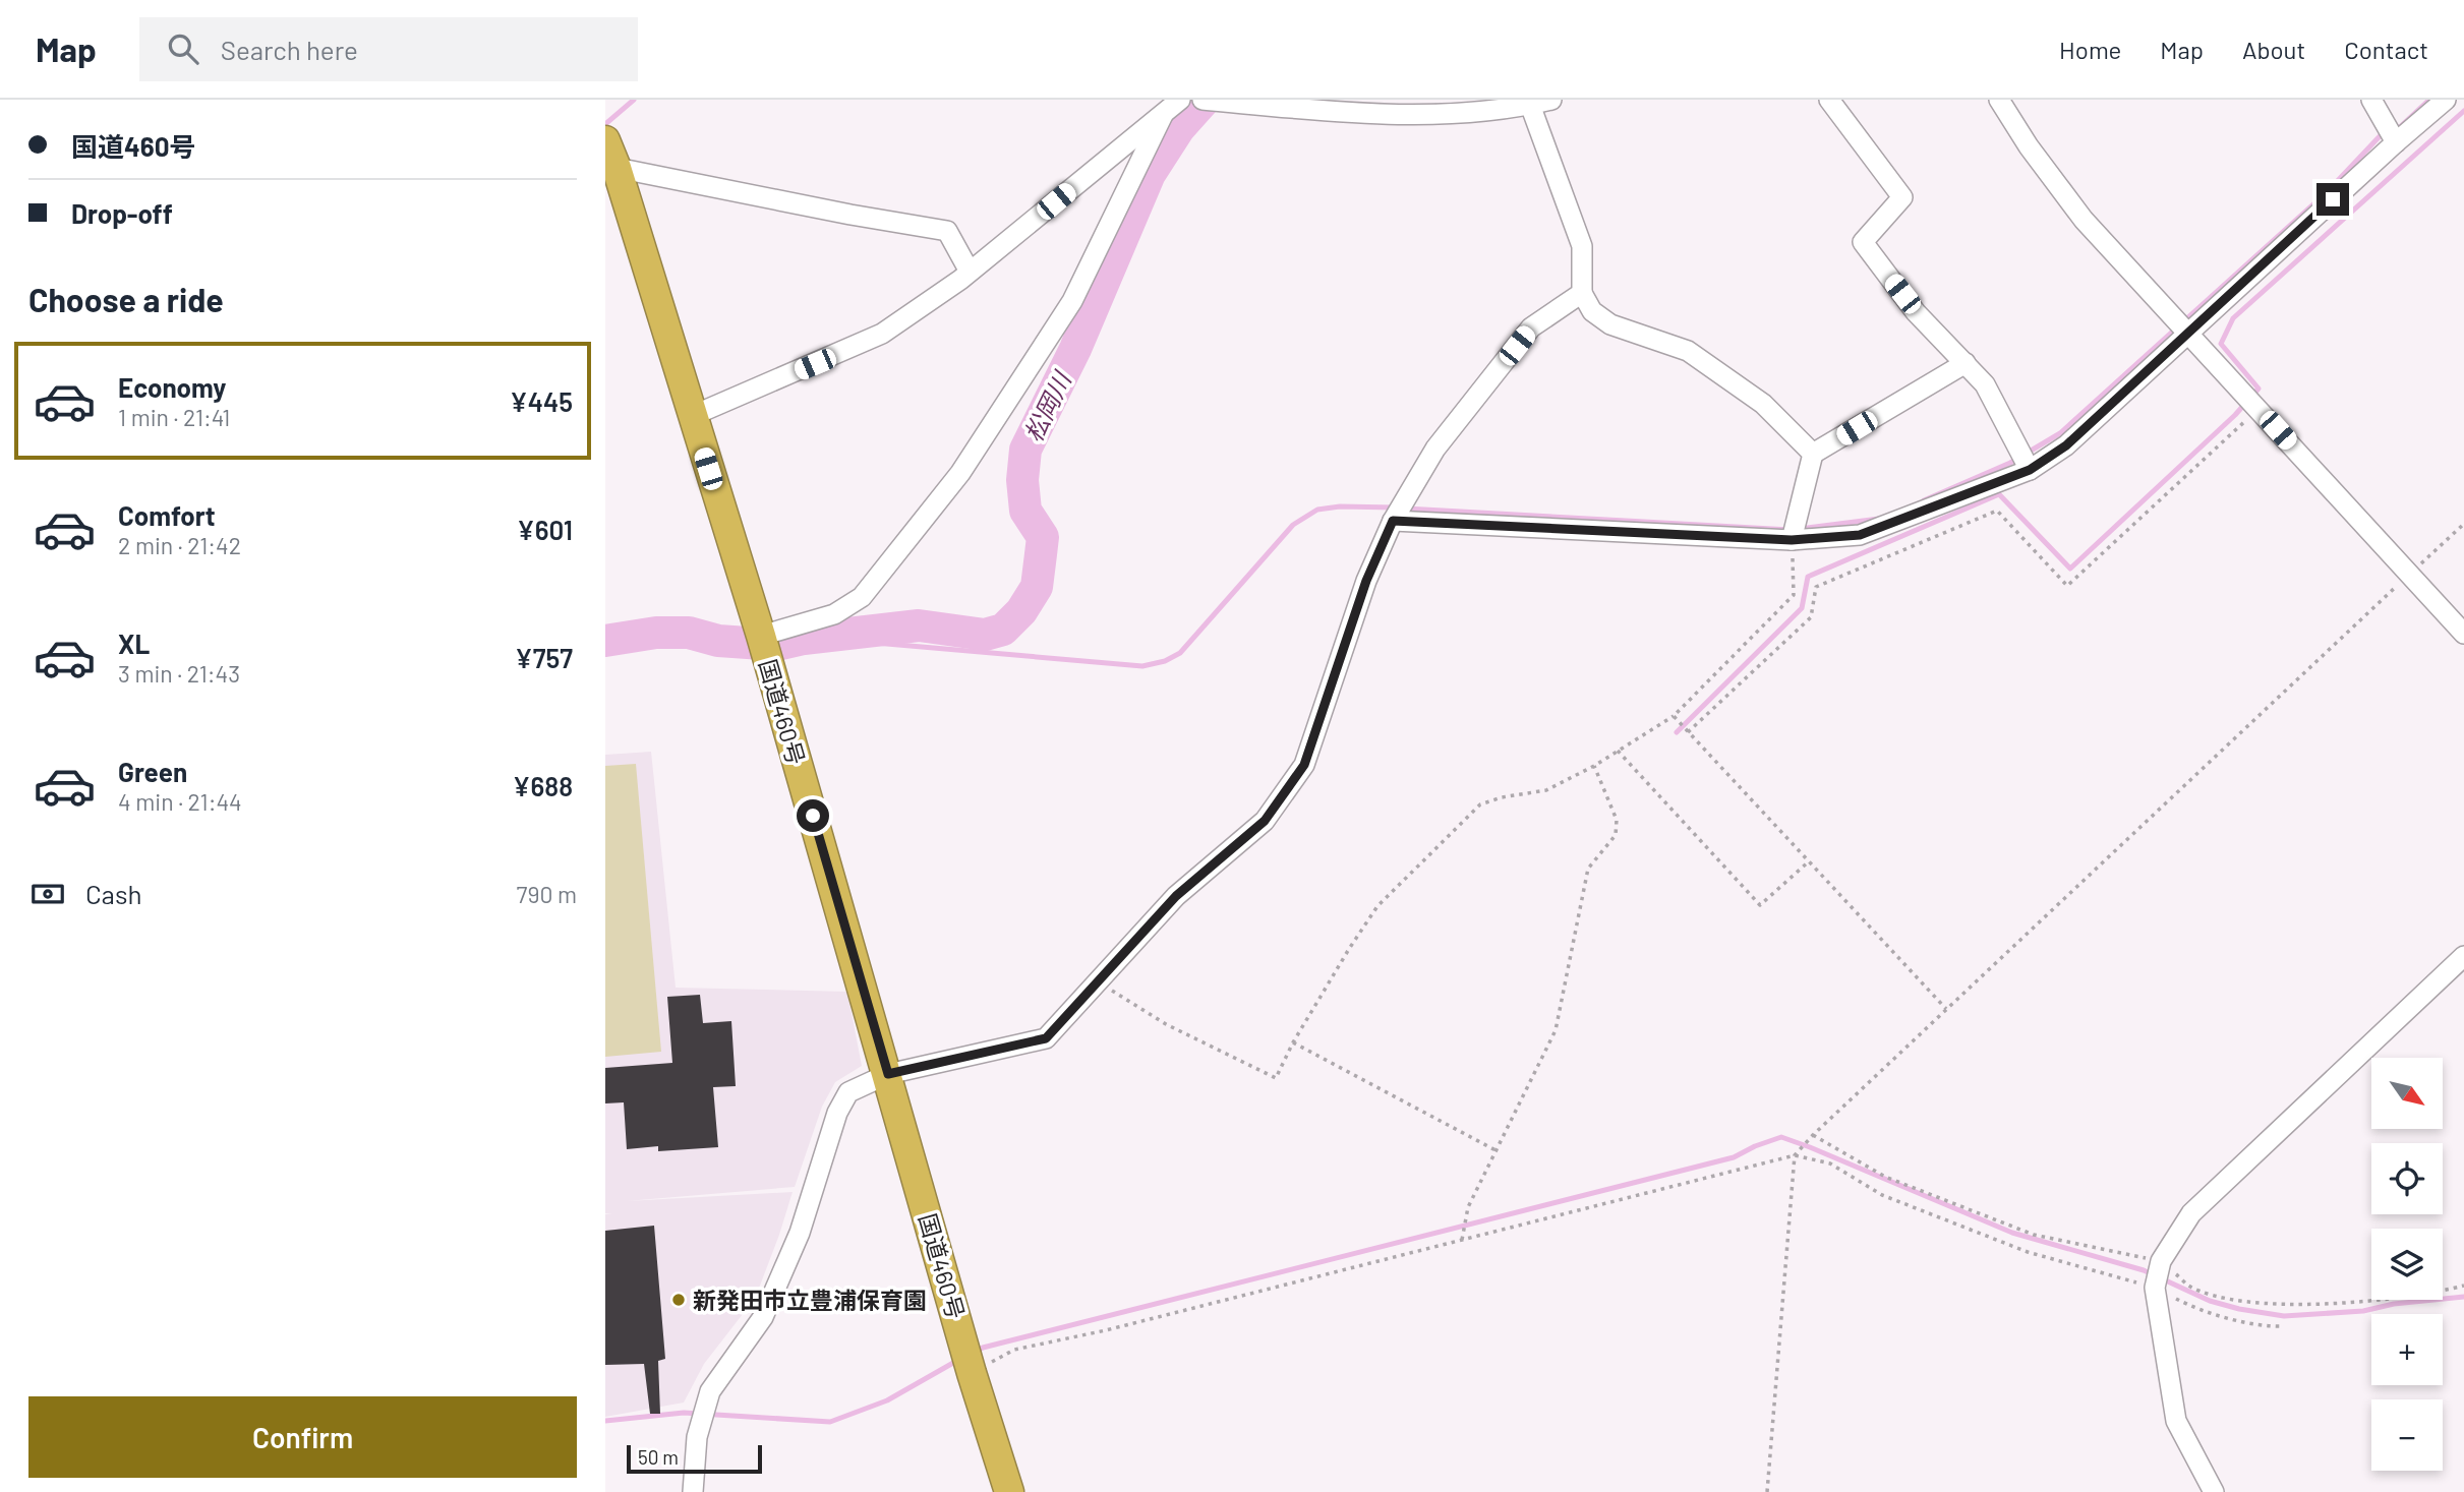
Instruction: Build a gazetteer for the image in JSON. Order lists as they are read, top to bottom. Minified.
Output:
{"streets":{"highway":["国道460号"]},"water":["松岡川"],"places":["新発田市立豊浦保育園"],"scale_bar":"50 m","north":"bottom right","page":{"header":"Map","search":"Search here","nav":["Home","Map","About","Contact"],"banner":["国道460号","Drop-off"],"heading":"Choose a ride","list":[{"name":"Economy","note":"1 min · 21:41","value":"¥445"},{"name":"Comfort","note":"2 min · 21:42","value":"¥601"},{"name":"XL","note":"3 min · 21:43","value":"¥757"},{"name":"Green","note":"4 min · 21:44","value":"¥688"}],"pay":["Cash","790 m"],"map_buttons":["+","−"],"buttons":"Confirm","scale":"50 m"}}
